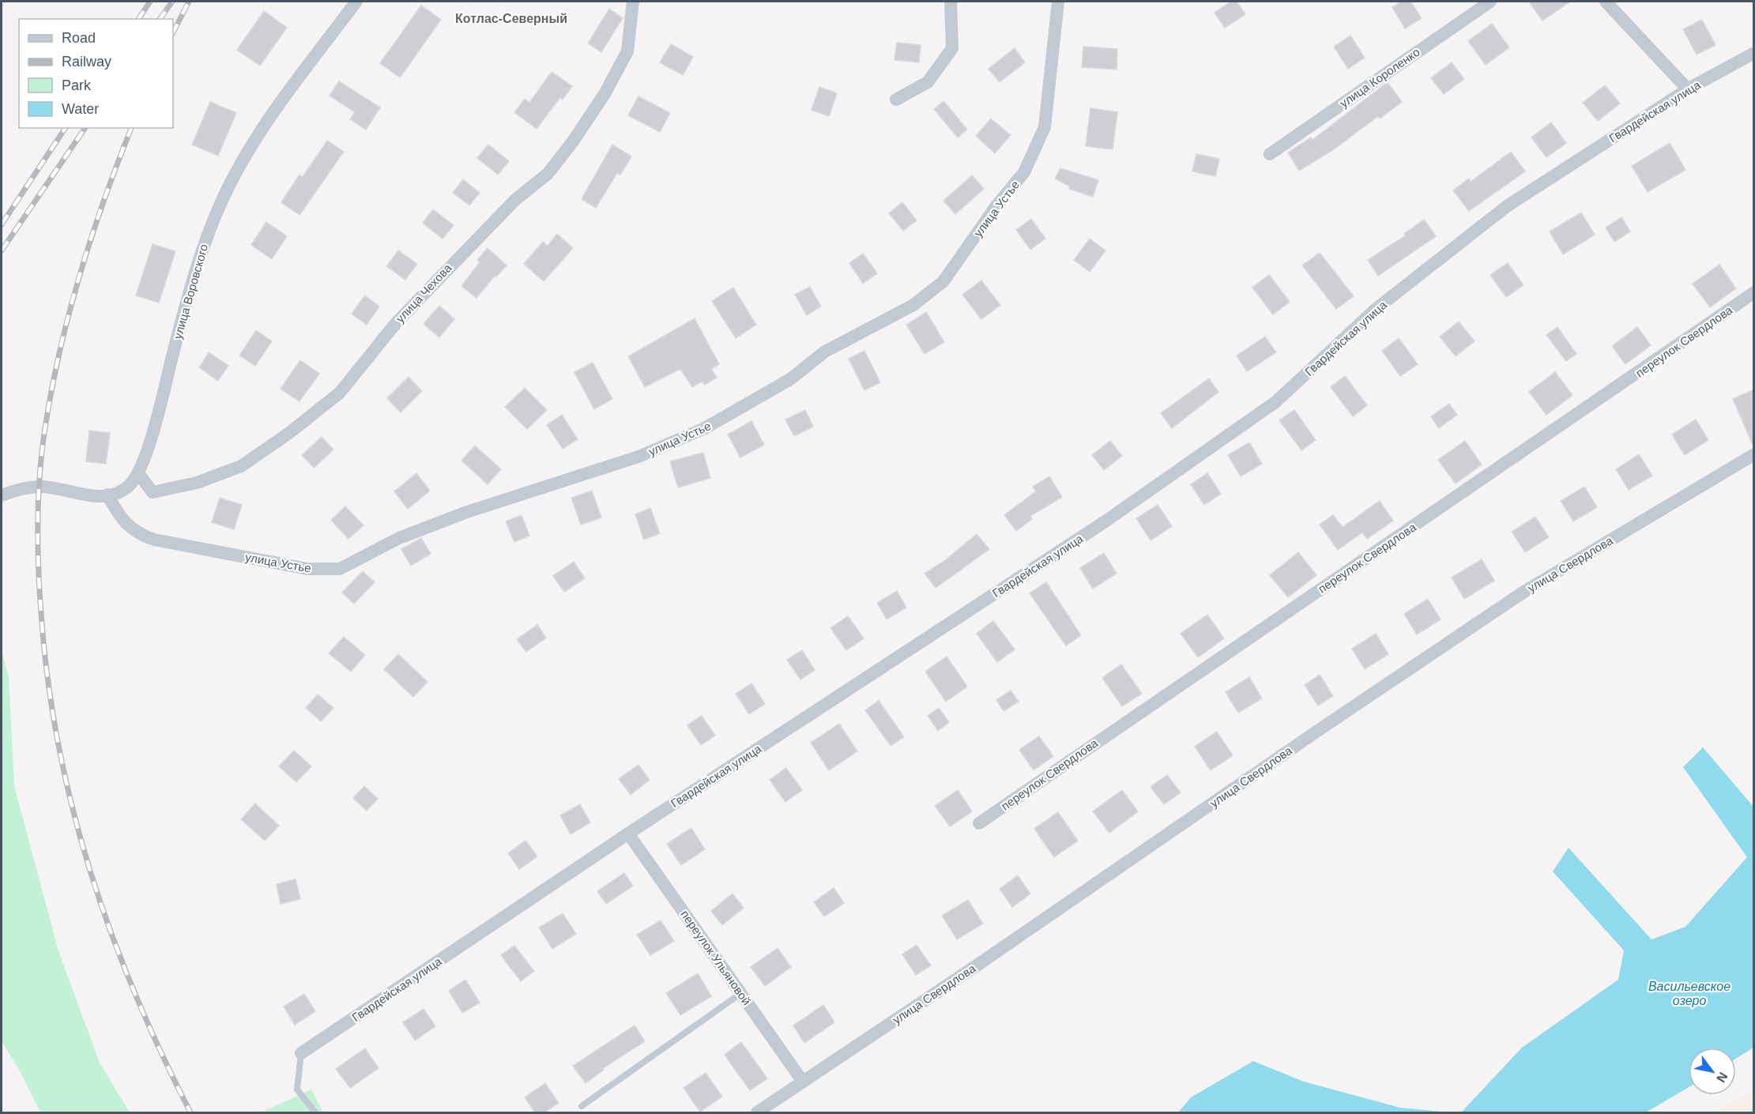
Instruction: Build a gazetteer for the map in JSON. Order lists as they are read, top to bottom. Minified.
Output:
{"streets":{"street":["улица Короленко","Гвардейская улица","улица Устье","улица Воровского","улица Чехова","переулок Свердлова","улица Свердлова","переулок Ульяновой"]},"crossings":[["Гвардейская улица","переулок Ульяновой"],["улица Устье","улица Воровского"],["улица Воровского","улица Чехова"],["улица Свердлова","переулок Ульяновой"]],"districts":["Котлас-Северный"],"water":["Васильевское озеро"],"legend":["Road","Railway","Park","Water"],"north":"bottom right"}
